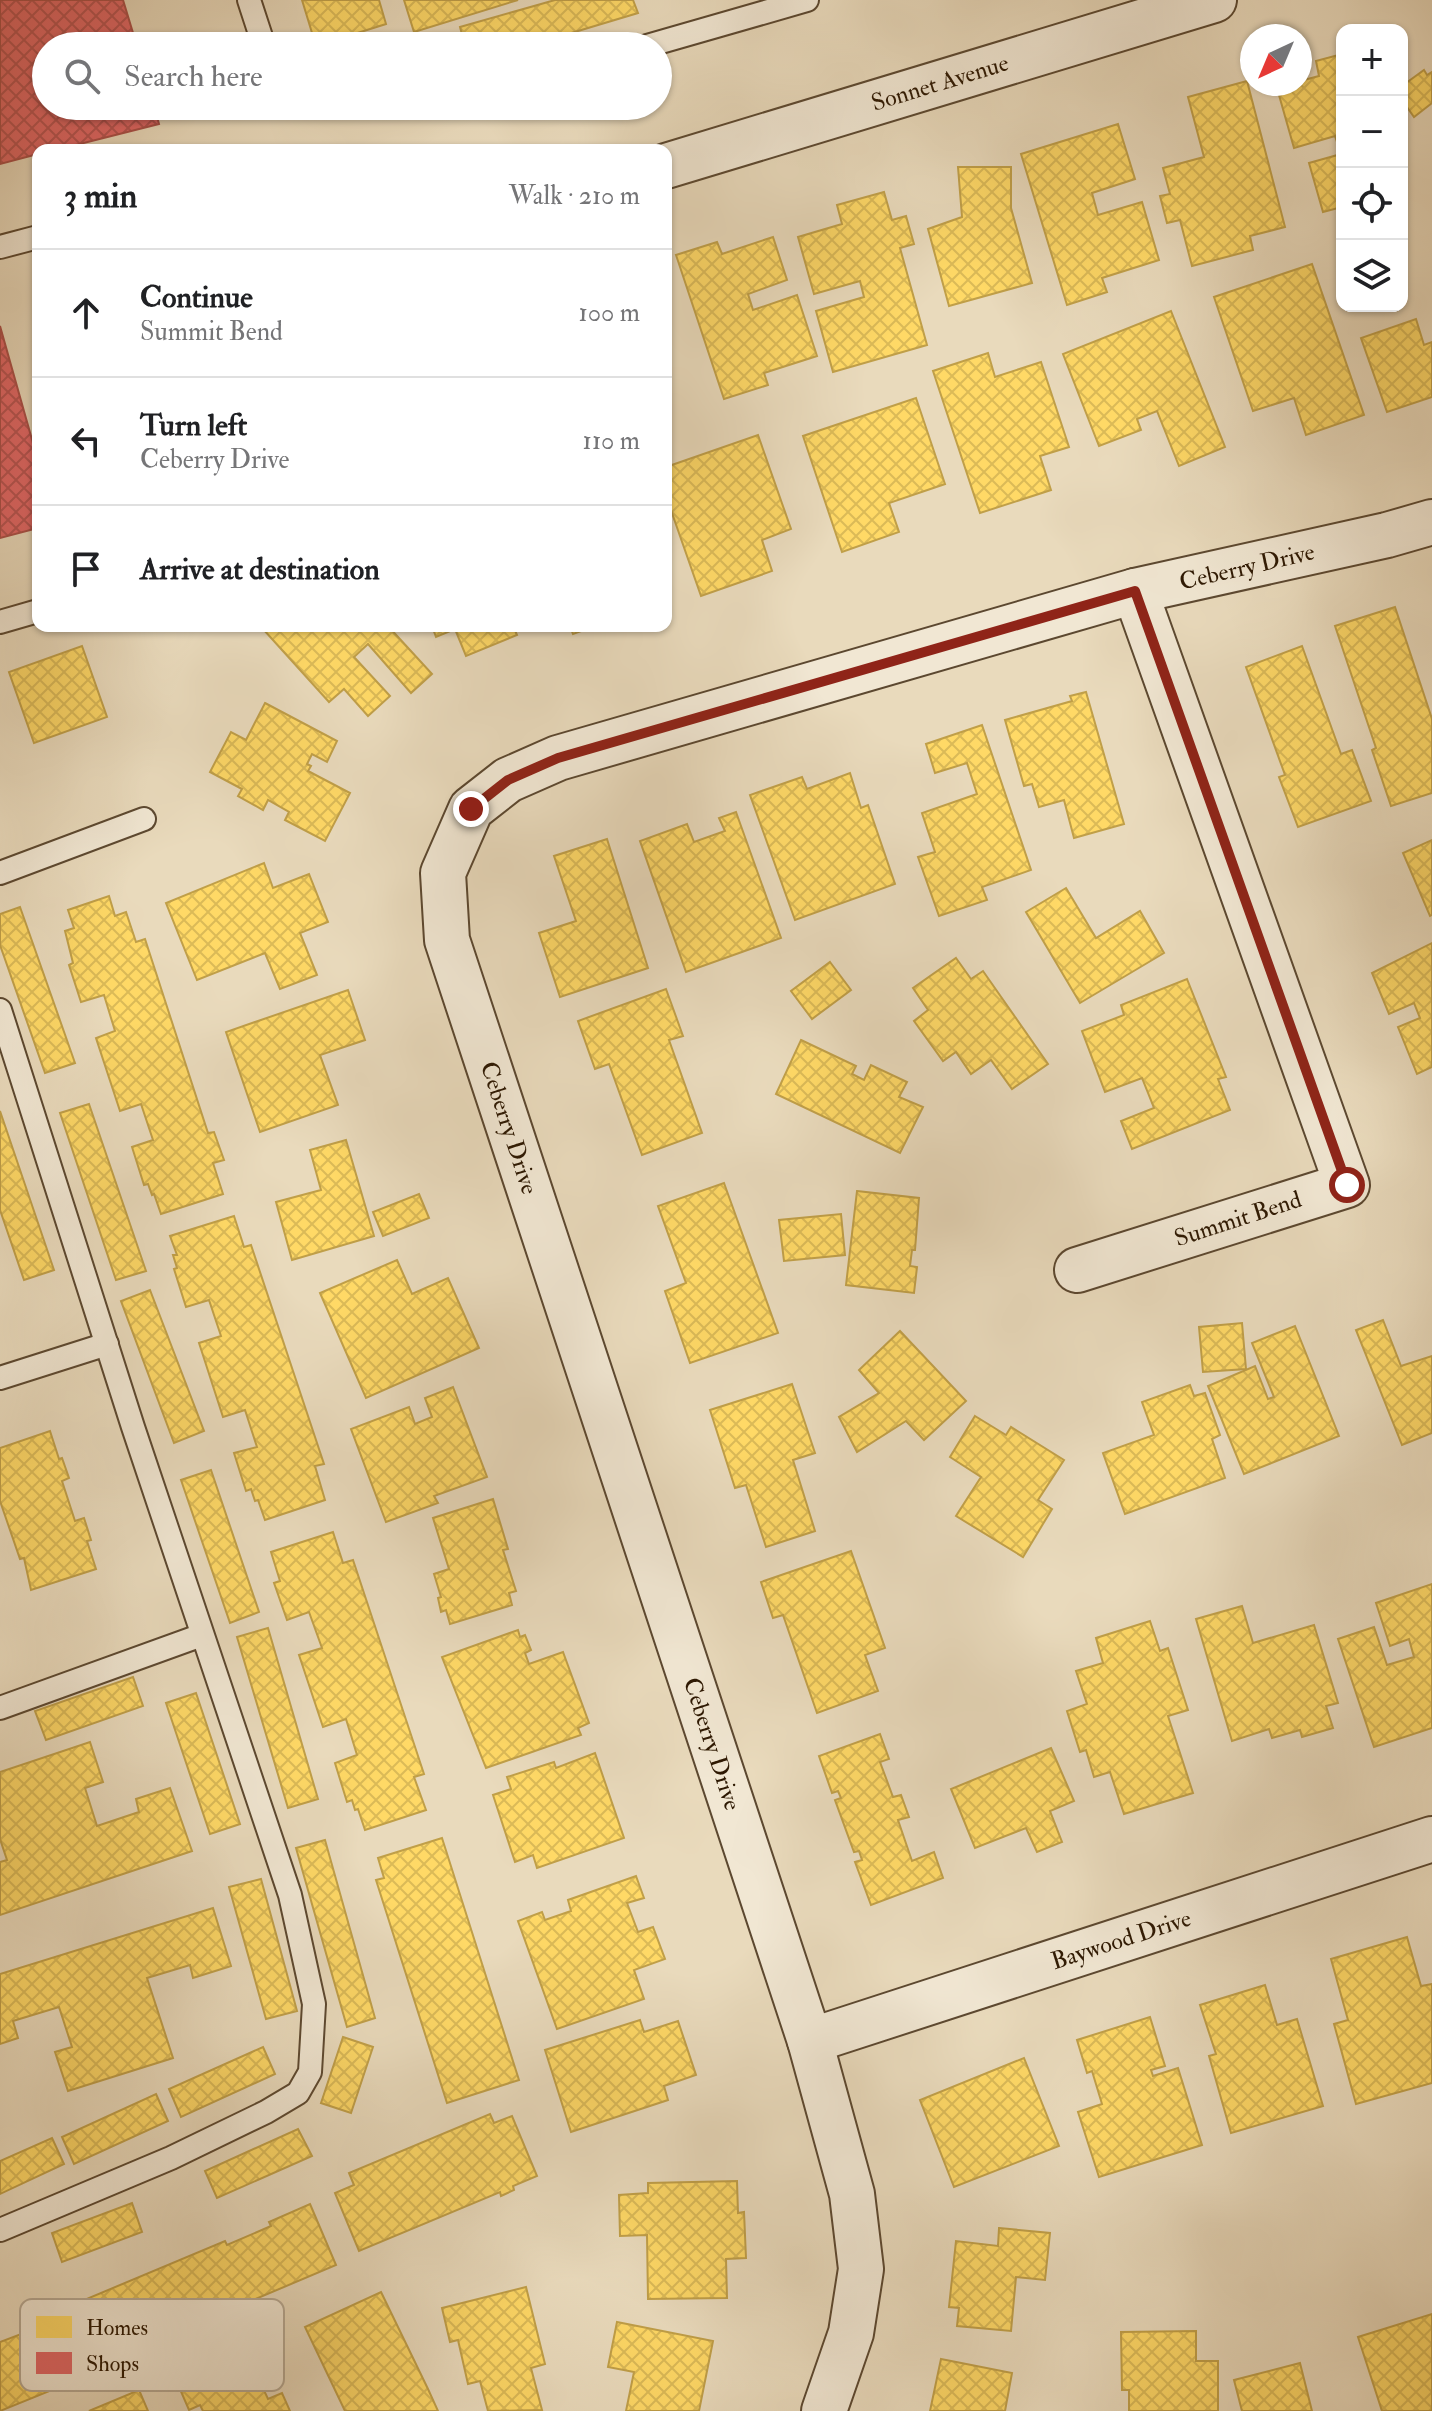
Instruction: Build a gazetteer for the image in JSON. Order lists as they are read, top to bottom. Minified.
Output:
{"streets":{"street":["Sonnet Avenue","Ceberry Drive","Summit Bend","Baywood Drive"]},"crossings":[["Ceberry Drive","Summit Bend"],["Ceberry Drive","Baywood Drive"]],"legend":["Homes","Shops"],"north":"bottom left","page":{"map_buttons":["+","−"],"search":"Search here","heading":["3 min","Walk · 210 m"],"list":[["Continue","Summit Bend","100 m"],["Turn left","Ceberry Drive","110 m"],"Arrive at destination"]}}
